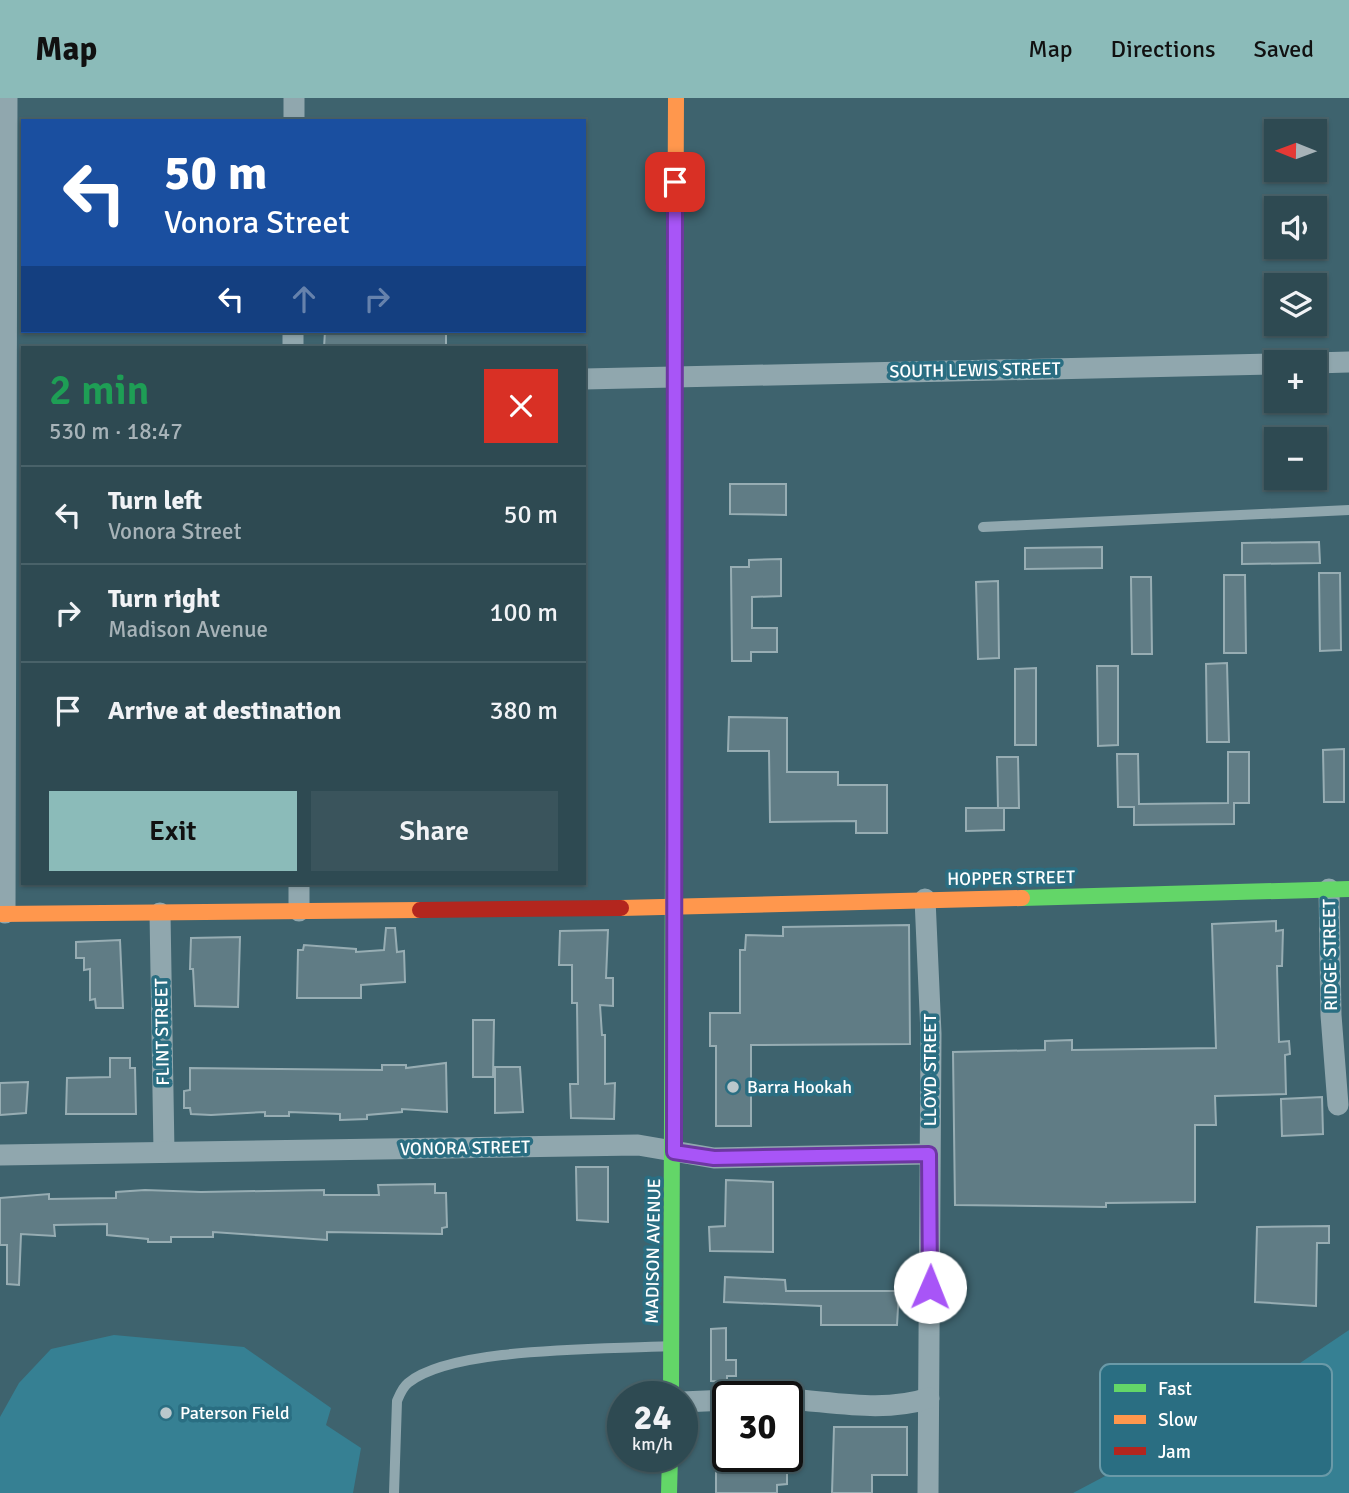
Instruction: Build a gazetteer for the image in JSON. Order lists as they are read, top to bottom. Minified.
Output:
{"streets":{"main road":["HOPPER STREET","MADISON AVENUE"],"street":["SOUTH LEWIS STREET","RIDGE STREET","FLINT STREET","LLOYD STREET","VONORA STREET"]},"crossings":[["SOUTH LEWIS STREET","MADISON AVENUE"],["HOPPER STREET","RIDGE STREET"],["HOPPER STREET","FLINT STREET"],["HOPPER STREET","LLOYD STREET"],["HOPPER STREET","MADISON AVENUE"],["FLINT STREET","VONORA STREET"],["LLOYD STREET","VONORA STREET"],["VONORA STREET","MADISON AVENUE"]],"places":["Barra Hookah","Paterson Field"],"legend":["Fast","Slow","Jam"],"north":"left","page":{"header":"Map","nav":["Map","Directions","Saved"],"map_buttons":["+","−"],"turn":["50 m","Vonora Street"],"heading":["2 min","530 m · 18:47"],"list":[{"name":"Turn left","note":"Vonora Street","value":"50 m"},{"name":"Turn right","note":"Madison Avenue","value":"100 m"},{"name":"Arrive at destination","value":"380 m"}],"buttons":["Exit","Share"],"speed":"24 km/h","limit":"30"}}
